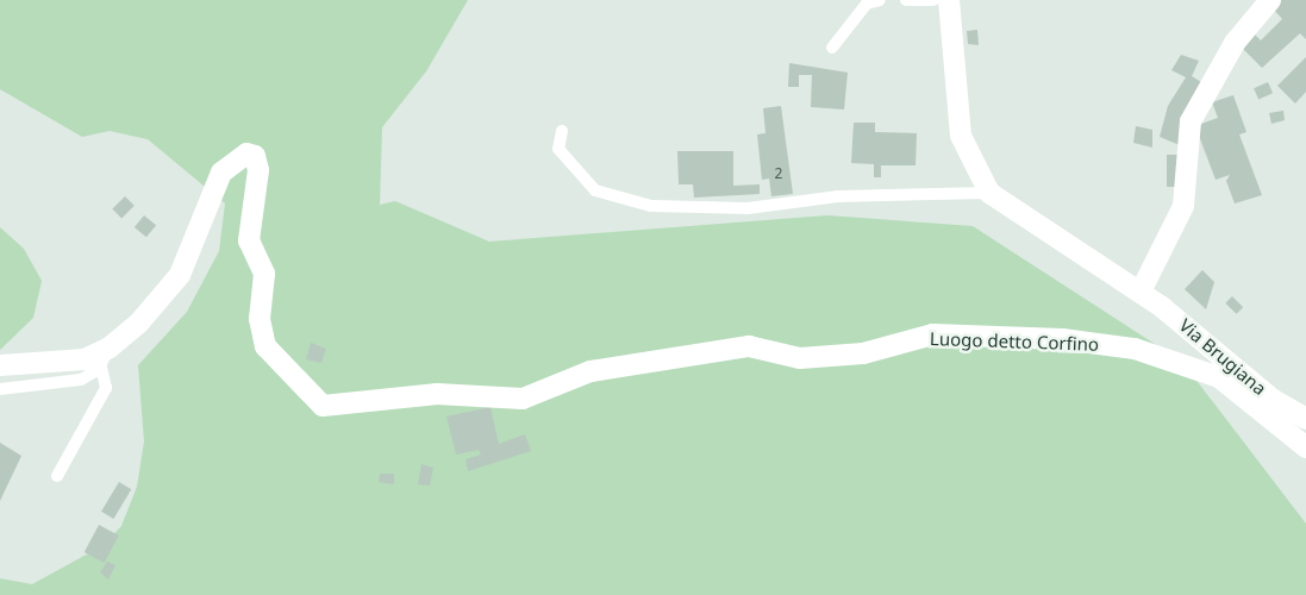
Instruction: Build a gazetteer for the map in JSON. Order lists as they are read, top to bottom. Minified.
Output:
{"streets":{"street":["Luogo detto Corfino","Via Brugiana"]},"house_numbers":["2"]}
